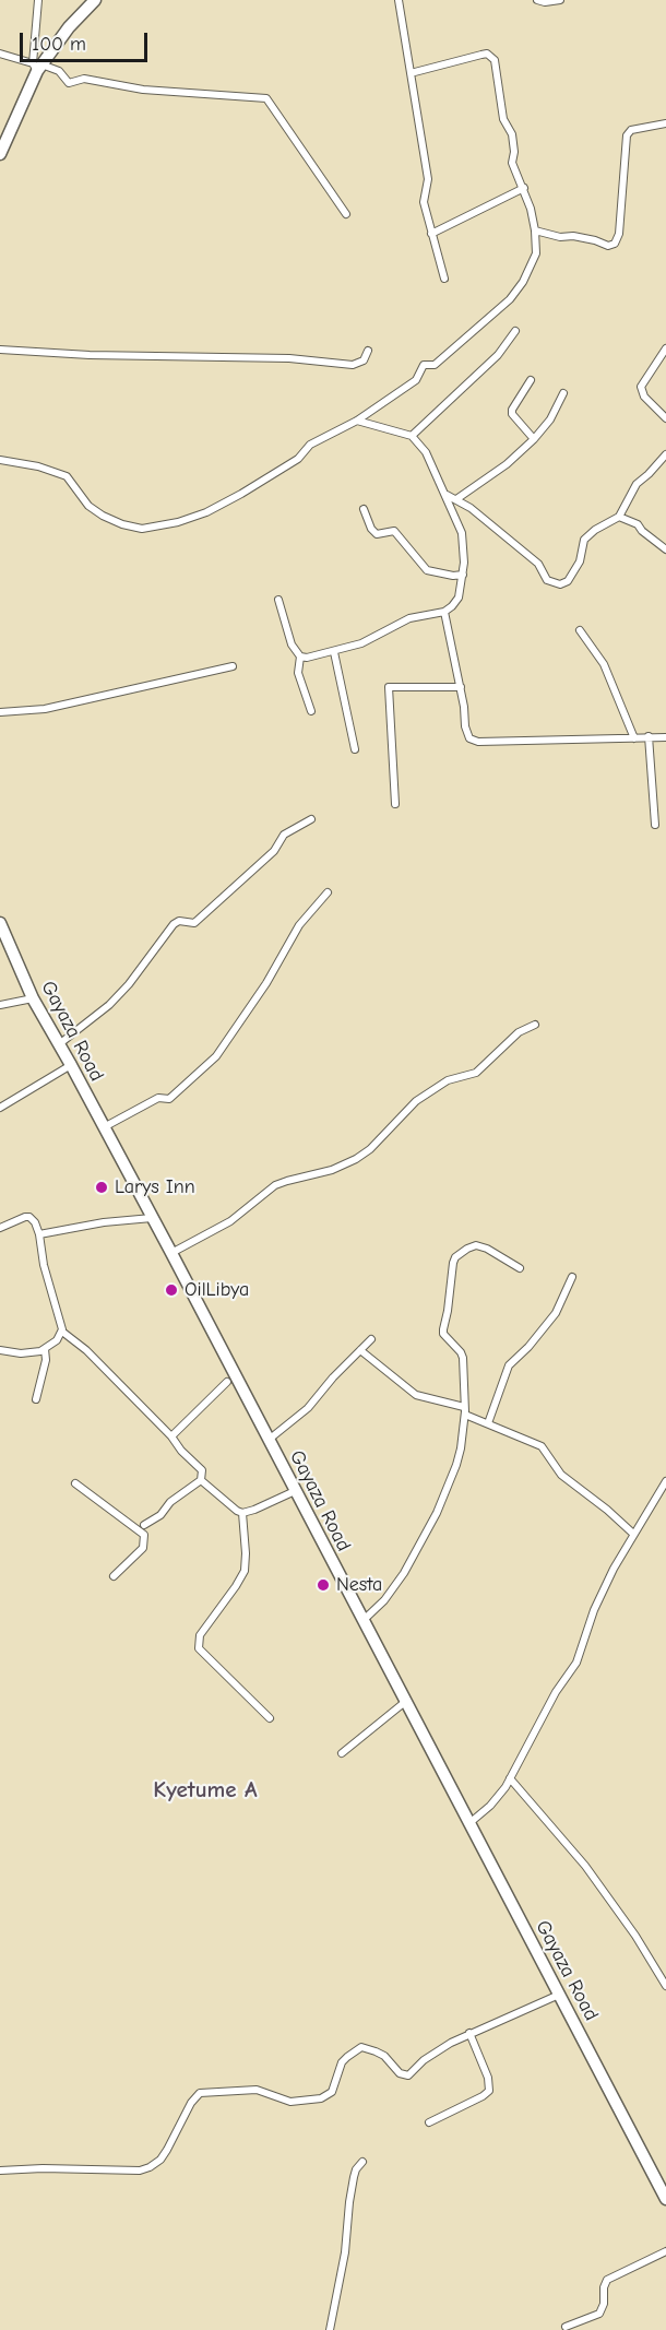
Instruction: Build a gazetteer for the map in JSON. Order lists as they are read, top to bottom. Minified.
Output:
{"streets":{"main road":["Gayaza Road"]},"districts":["Kyetume A"],"places":["Larys Inn","OilLibya","Nesta"],"scale_bar":"100 m"}
